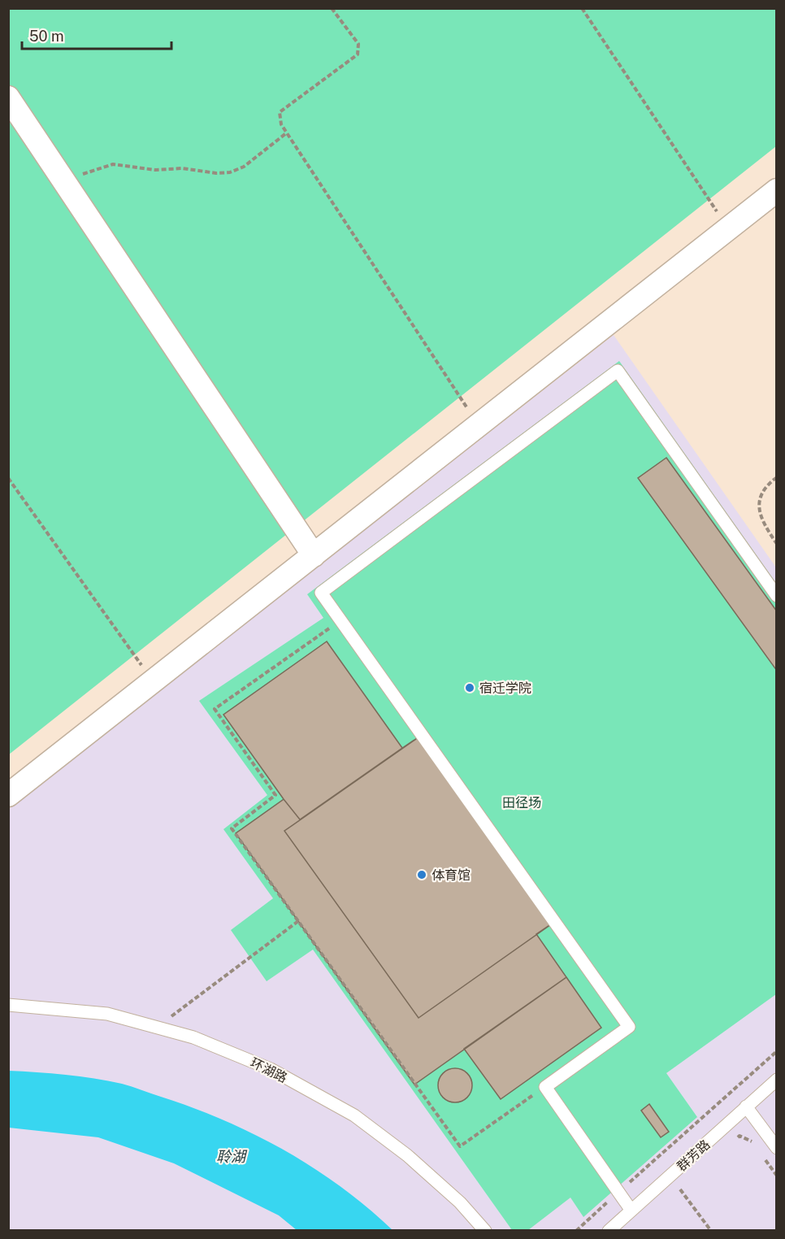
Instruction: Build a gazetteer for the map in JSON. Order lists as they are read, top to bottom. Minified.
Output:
{"streets":{"lane":["环湖路","群芳路"]},"water":["聆湖"],"parks":["田径场"],"places":["宿迁学院","体育馆"],"scale_bar":"50 m"}
